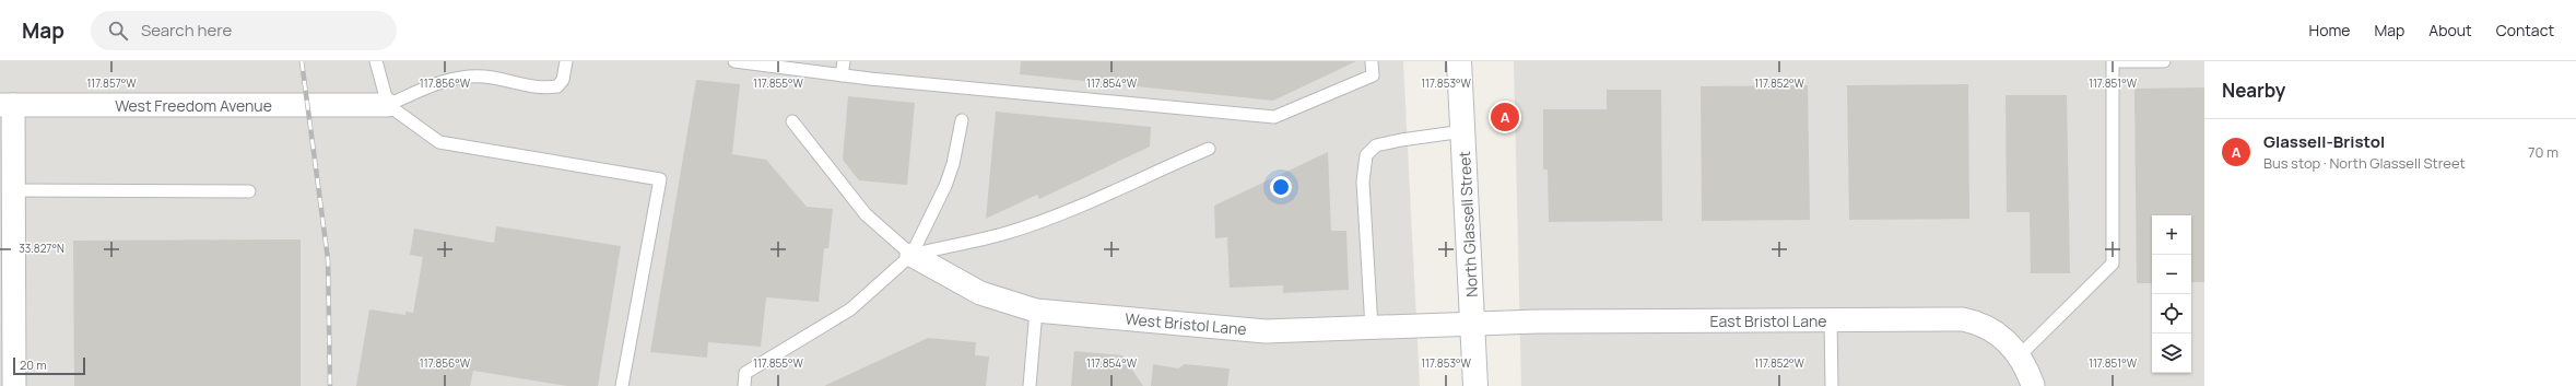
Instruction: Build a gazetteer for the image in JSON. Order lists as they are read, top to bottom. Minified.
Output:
{"streets":{"main road":["North Glassell Street"],"street":["West Freedom Avenue","East Bristol Lane","West Bristol Lane"]},"crossings":[["North Glassell Street","East Bristol Lane"],["North Glassell Street","West Bristol Lane"],["East Bristol Lane","West Bristol Lane"]],"scale_bar":"20 m","page":{"header":"Map","search":"Search here","nav":["Home","Map","About","Contact"],"heading":"Nearby","pins":"A","list":[{"mark":"A","name":"Glassell-Bristol","note":"Bus stop · North Glassell Street","value":"70 m"}],"map_buttons":["+","−"],"scale":"20 m"},"coordinates":["117.857°W","117.856°W","117.855°W","117.854°W","117.853°W","117.852°W","117.851°W","33.827°N"]}
